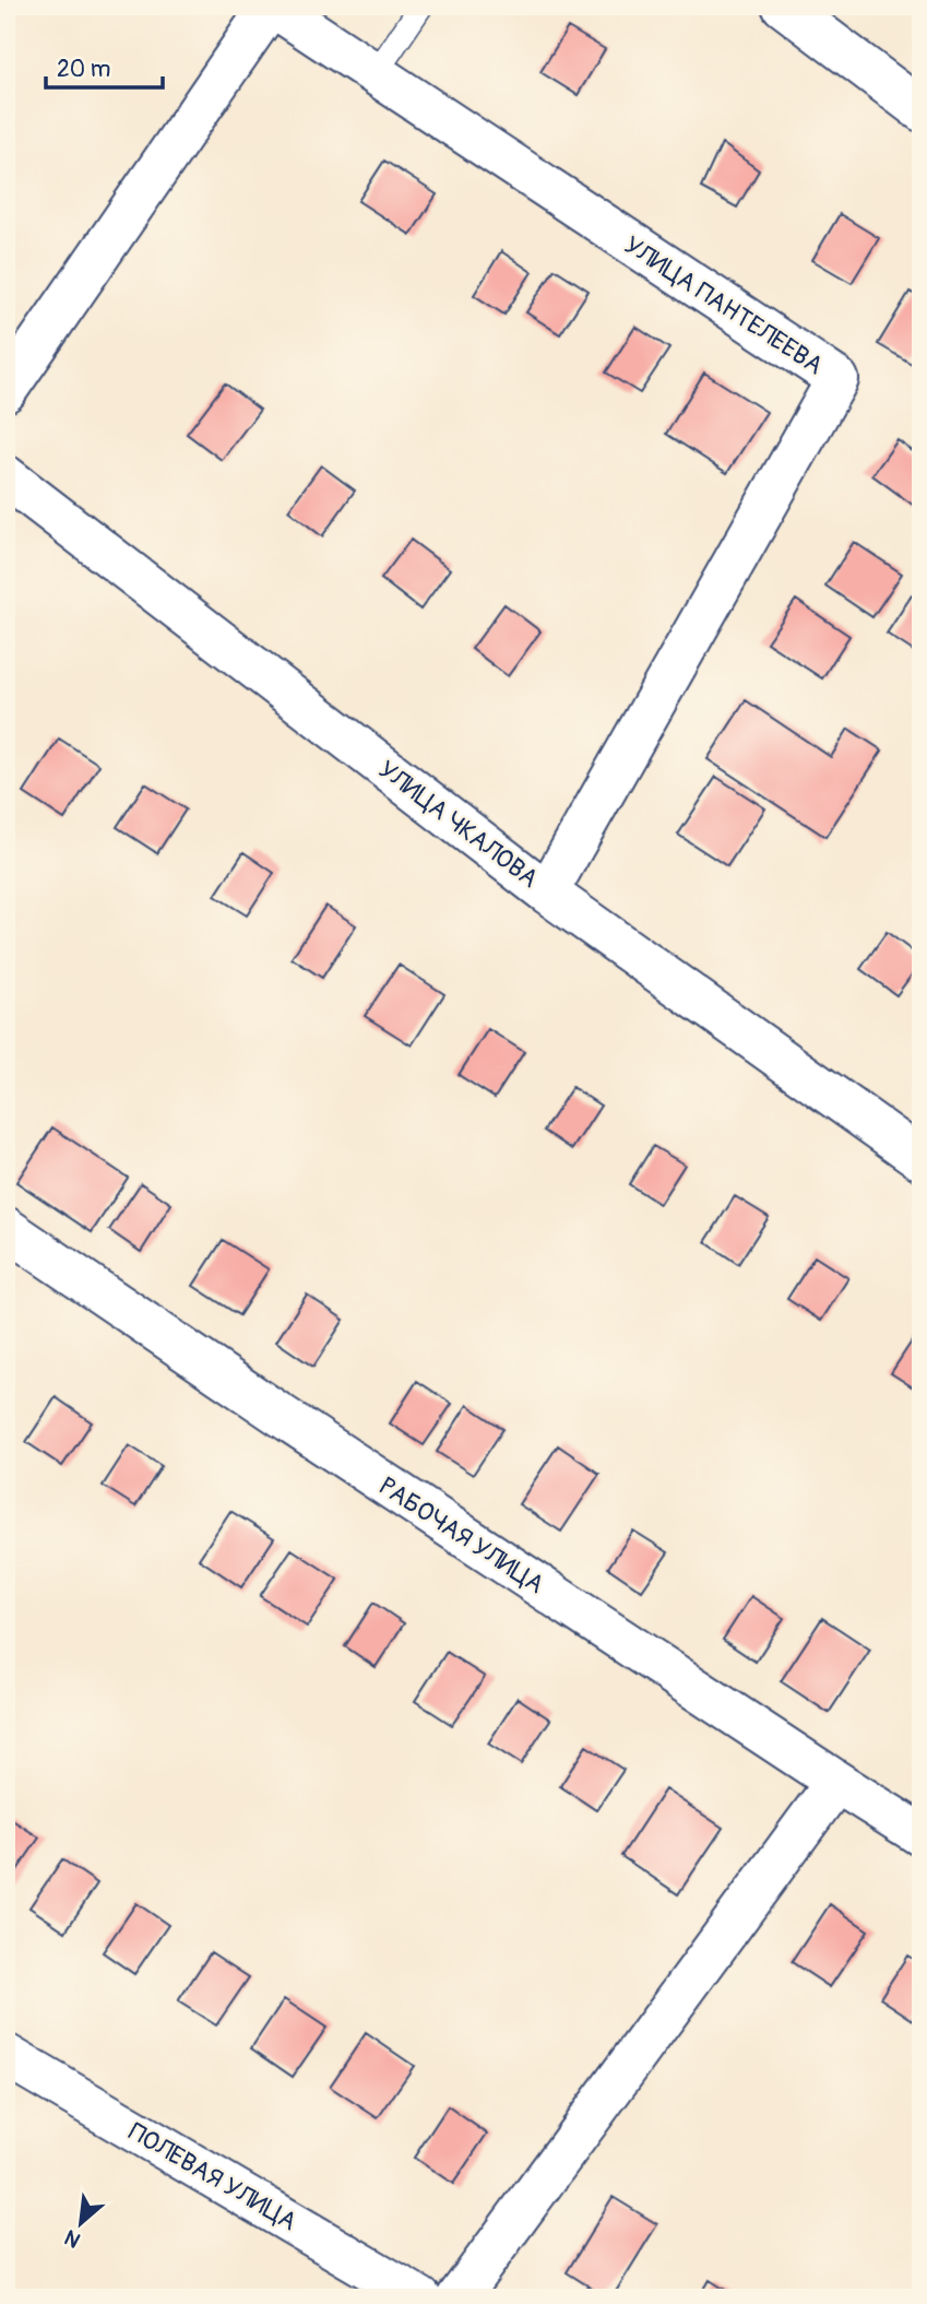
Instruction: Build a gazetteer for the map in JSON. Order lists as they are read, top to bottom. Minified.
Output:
{"streets":{"street":["УЛИЦА ПАНТЕЛЕЕВА","УЛИЦА ЧКАЛОВА","РАБОЧАЯ УЛИЦА","ПОЛЕВАЯ УЛИЦА"]},"crossings":[["УЛИЦА ПАНТЕЛЕЕВА","УЛИЦА ЧКАЛОВА"]],"scale_bar":"20 m","north":"bottom left"}
